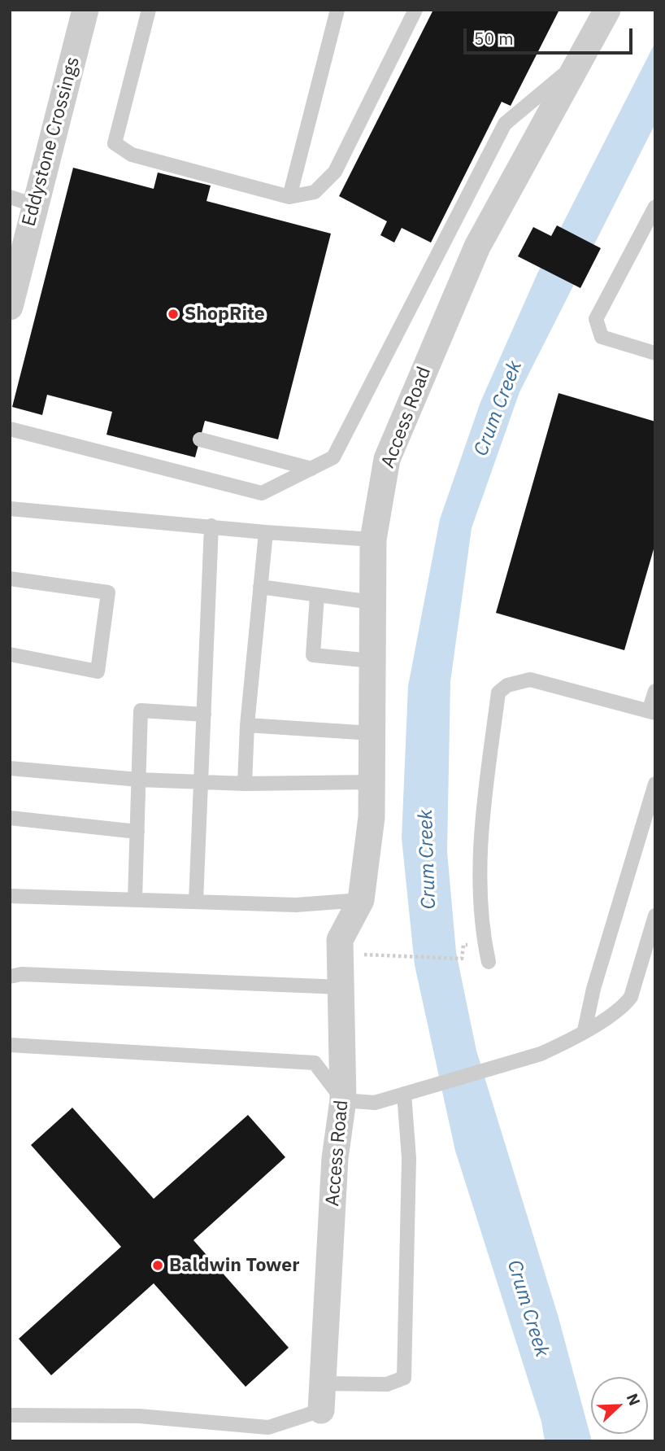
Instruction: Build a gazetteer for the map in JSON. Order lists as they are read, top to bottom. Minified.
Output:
{"streets":{"street":["Eddystone Crossings","Access Road"]},"water":["Crum Creek"],"places":["ShopRite","Baldwin Tower"],"scale_bar":"50 m","north":"top right"}
